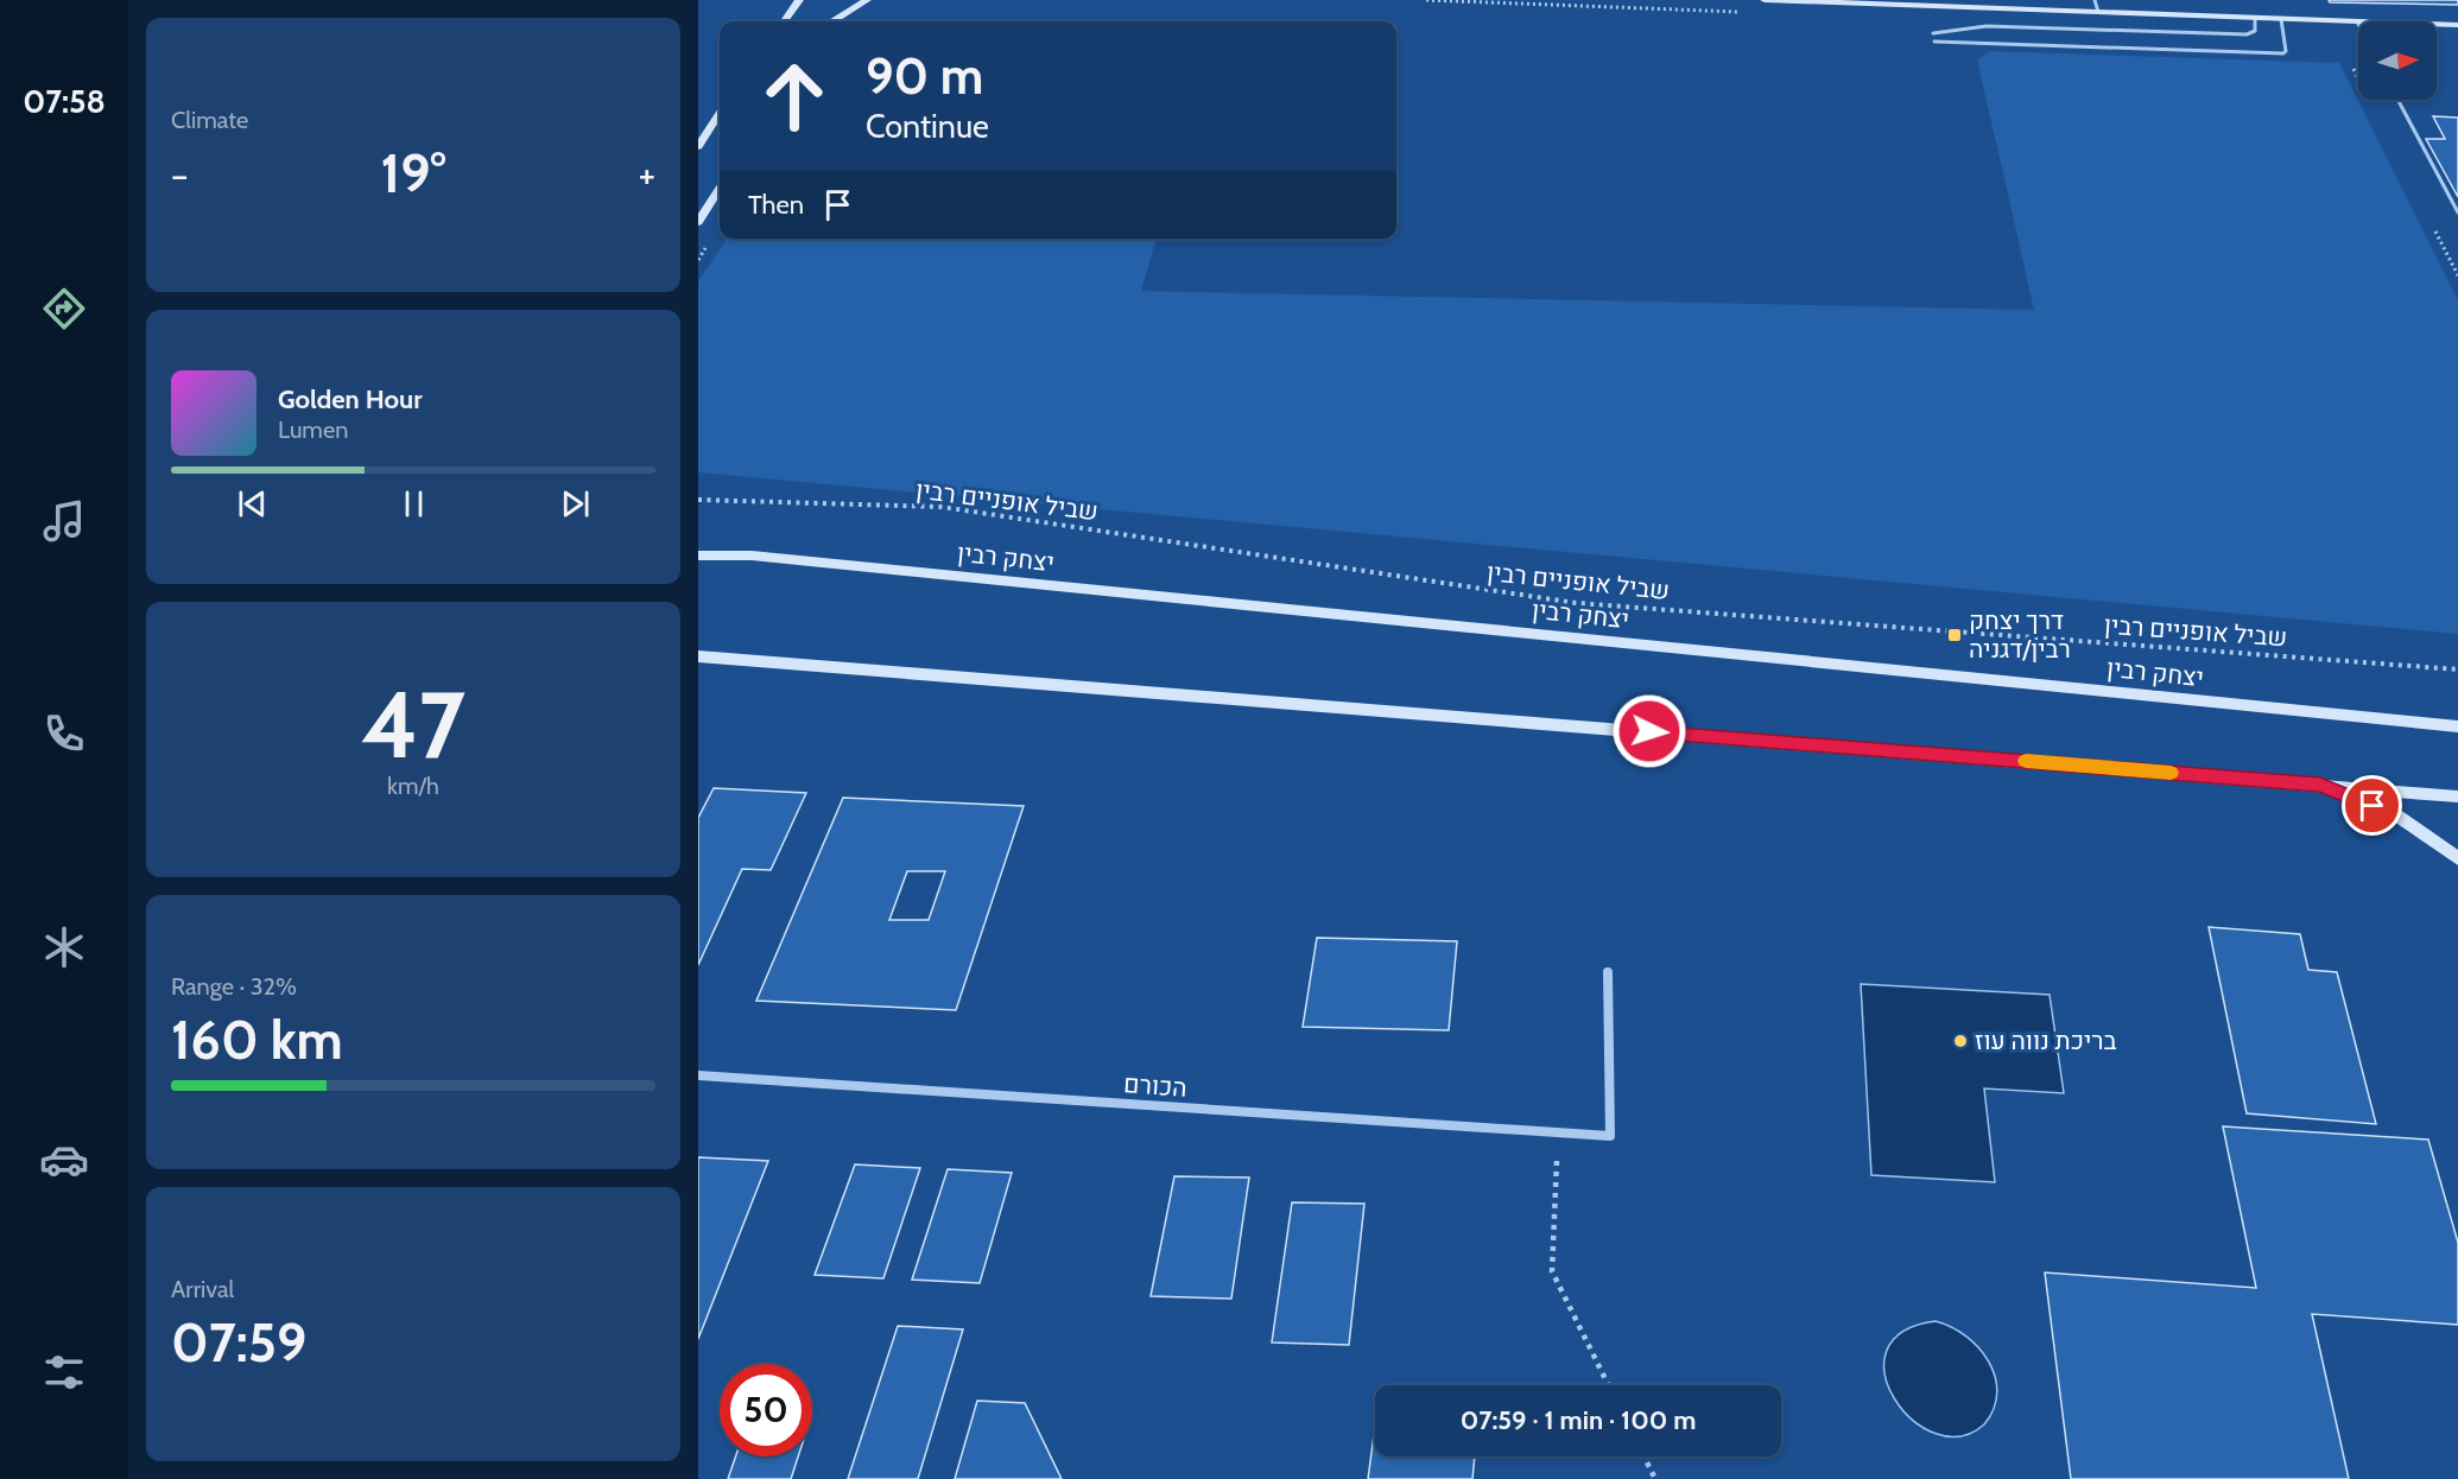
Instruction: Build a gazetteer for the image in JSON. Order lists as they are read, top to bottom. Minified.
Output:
{"streets":{"main road":["יצחק רבין"],"street":["הכורם"],"path":["שביל אופניים רבין"]},"places":{"transit":["דרך יצחק רבין/דגניה"],"other":["בריכת נווה עוז"]},"north":"right","page":{"tabs":"07:58","tile":["Climate",["47","km/h"],["Range · 32%","160 km"],["Arrival","07:59"]],"turn":["90 m","Continue"],"heat":["−","19°","+"],"then":"Then","song":["Golden Hour","Lumen"],"limit":"50","trip":"07:59 · 1 min · 100 m"}}
